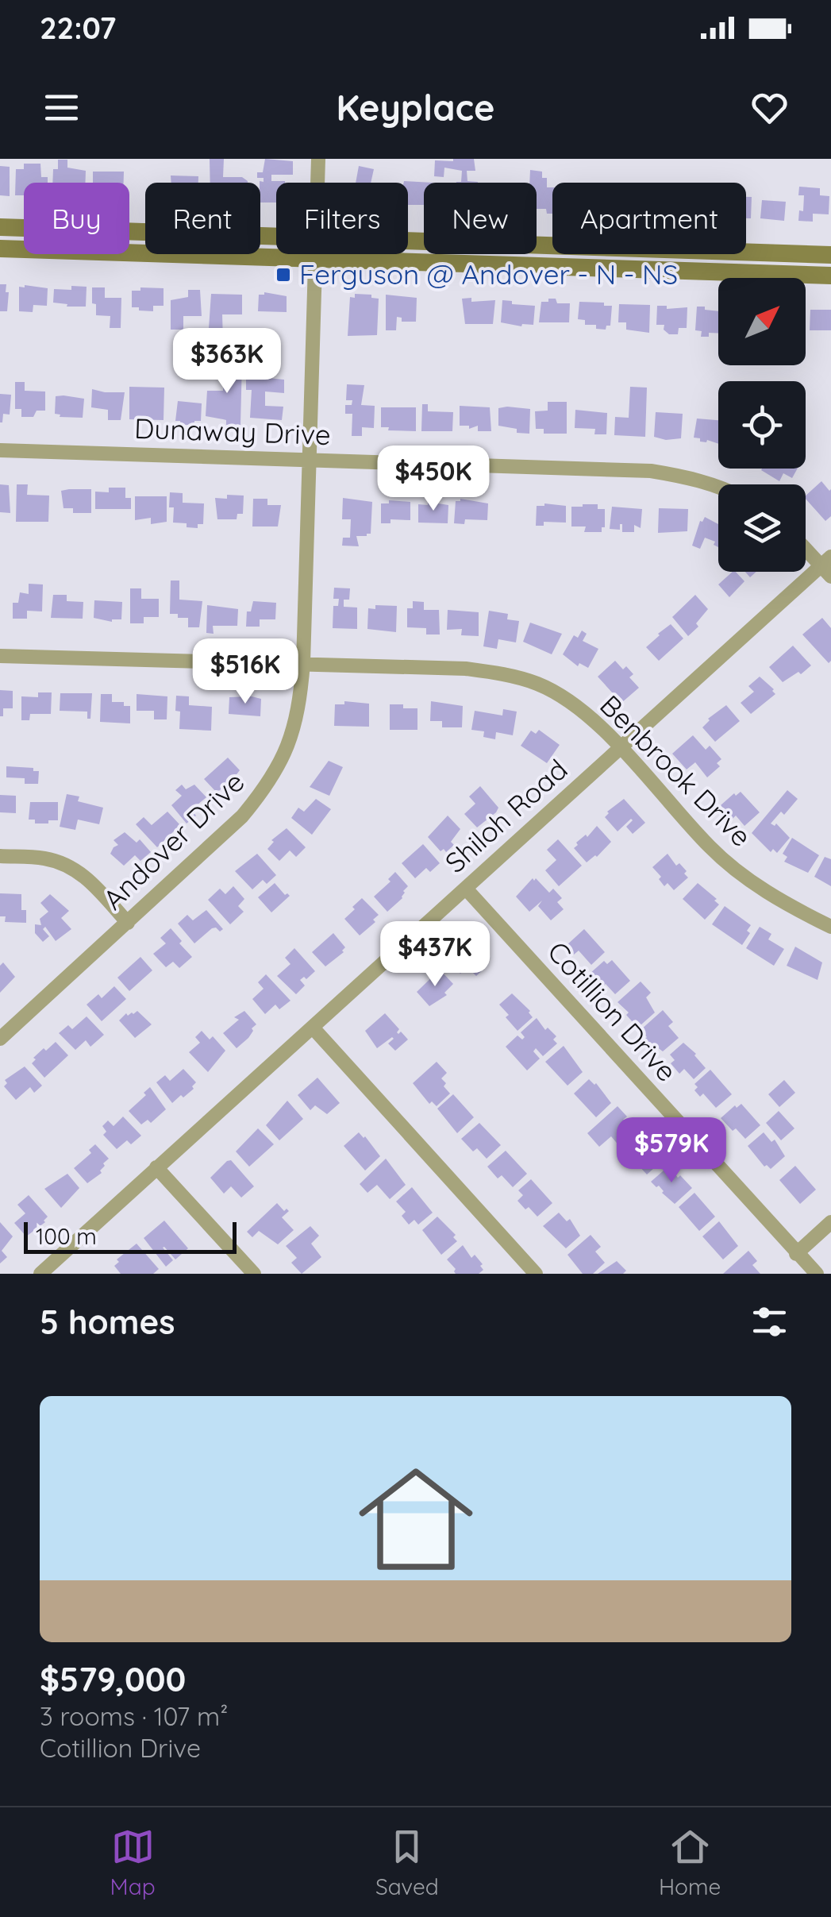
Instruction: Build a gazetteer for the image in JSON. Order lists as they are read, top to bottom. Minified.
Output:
{"streets":{"street":["Dunaway Drive","Benbrook Drive","Shiloh Road","Andover Drive","Cotillion Drive"]},"crossings":[["Dunaway Drive","Andover Drive"],["Benbrook Drive","Shiloh Road"],["Benbrook Drive","Andover Drive"],["Shiloh Road","Cotillion Drive"]],"places":{"transit":["Ferguson @ Andover - N - NS"]},"scale_bar":"100 m","north":"top right","page":{"status":"22:07","header":"Keyplace","chip":["Buy","Rent","Filters","New","Apartment"],"price":["$363K","$450K","$516K","$437K","$579K"],"scale":"100 m","heading":"5 homes","list":[{"name":"$579,000","note":"3 rooms · 107 m² · Cotillion Drive"}],"tabs":["Map","Saved","Home"]}}
